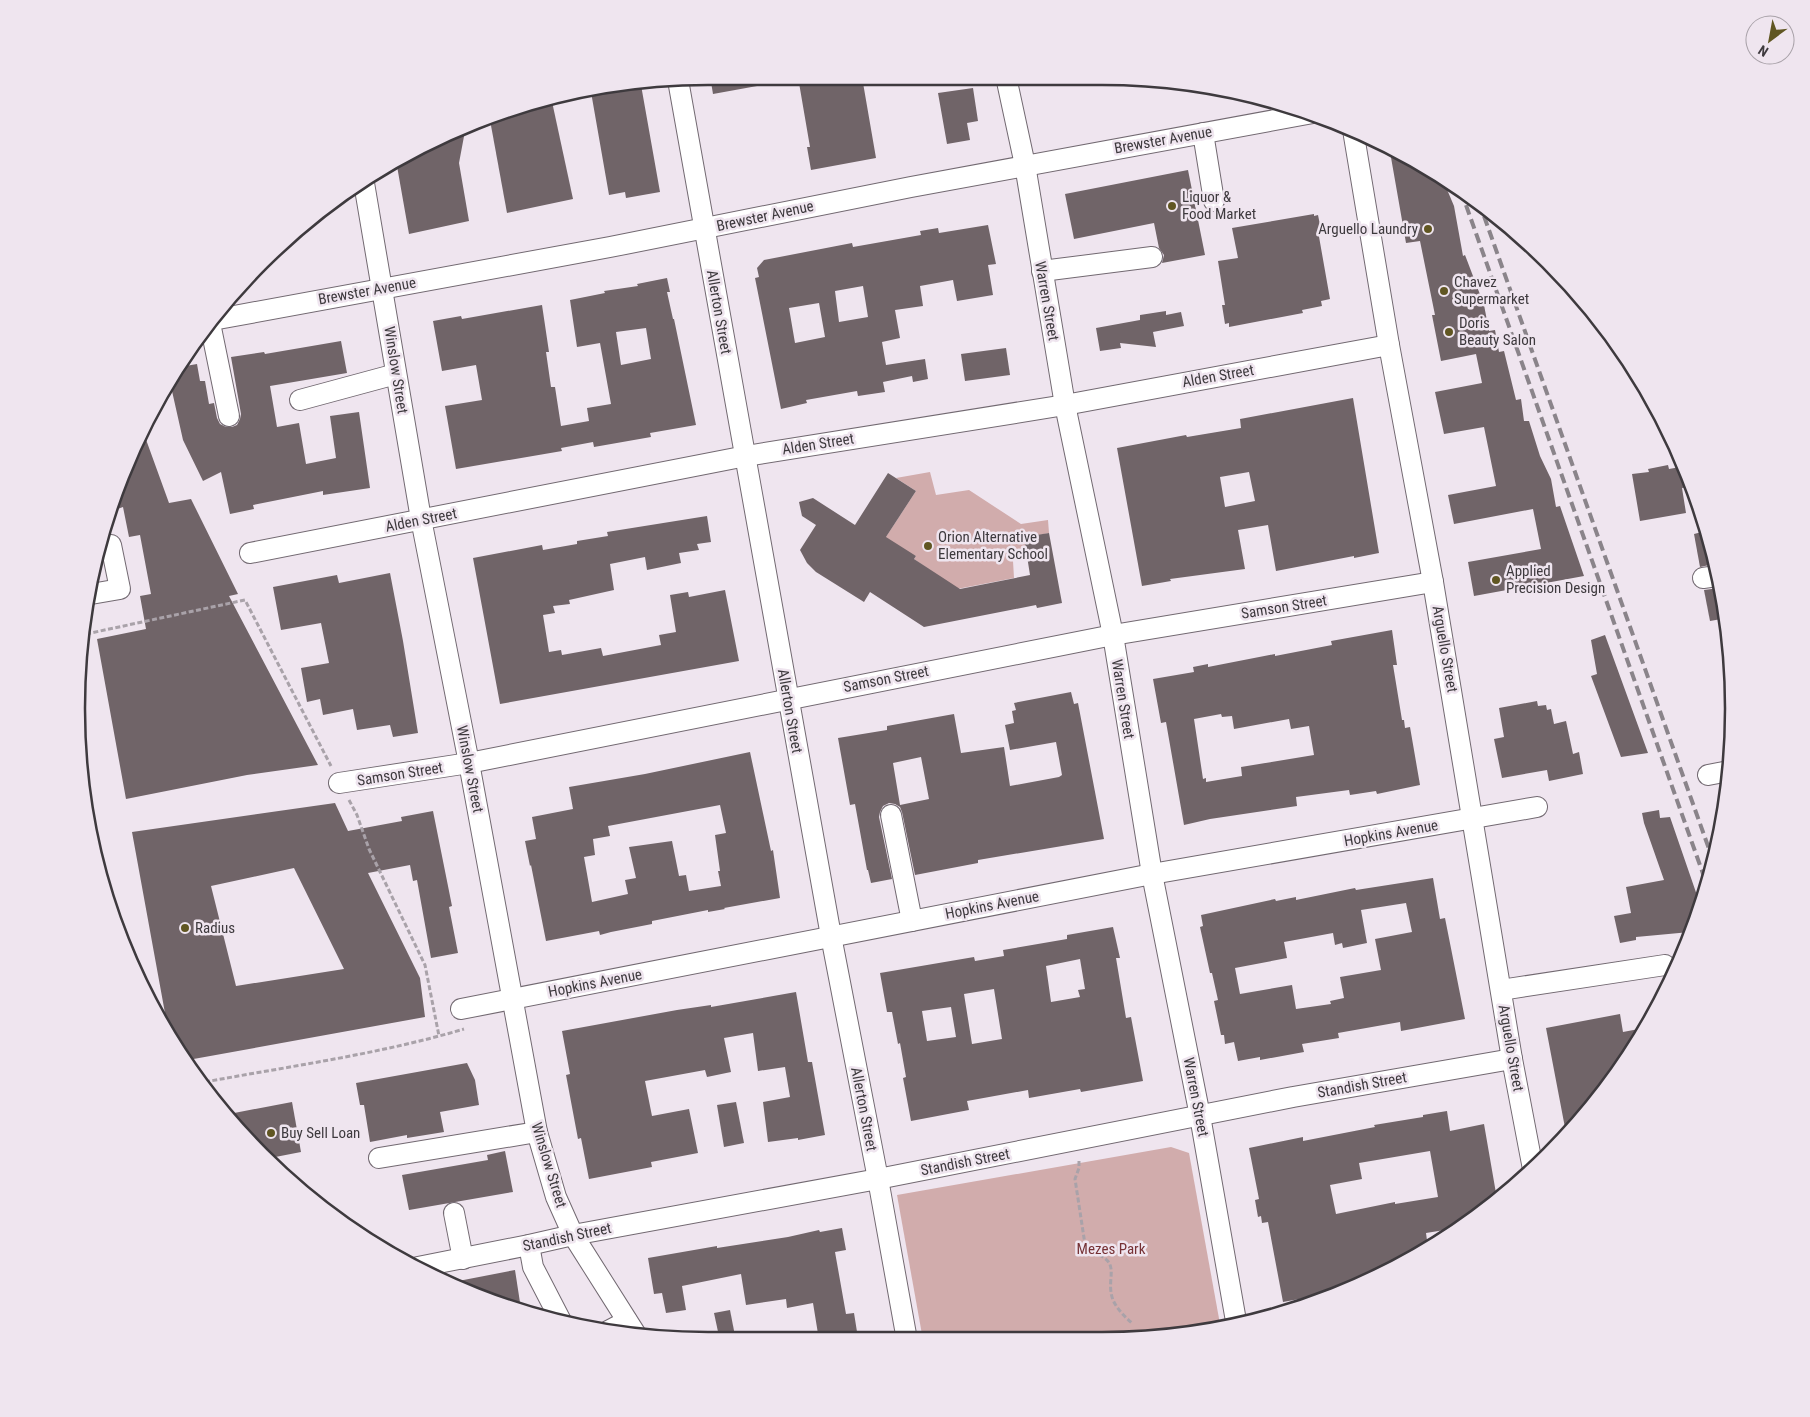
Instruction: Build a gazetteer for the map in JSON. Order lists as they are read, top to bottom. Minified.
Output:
{"streets":{"street":["Brewster Avenue","Warren Street","Allerton Street","Winslow Street","Alden Street","Samson Street","Arguello Street","Hopkins Avenue","Standish Street"]},"crossings":[["Brewster Avenue","Warren Street"],["Brewster Avenue","Allerton Street"],["Brewster Avenue","Winslow Street"],["Warren Street","Alden Street"],["Warren Street","Samson Street"],["Warren Street","Hopkins Avenue"],["Warren Street","Standish Street"],["Allerton Street","Alden Street"],["Allerton Street","Samson Street"],["Allerton Street","Hopkins Avenue"],["Allerton Street","Standish Street"],["Winslow Street","Alden Street"],["Winslow Street","Samson Street"],["Winslow Street","Hopkins Avenue"],["Winslow Street","Standish Street"],["Alden Street","Arguello Street"],["Samson Street","Arguello Street"],["Arguello Street","Hopkins Avenue"],["Arguello Street","Standish Street"]],"parks":["Mezes Park"],"places":["Liquor & Food Market","Arguello Laundry","Chavez Supermarket","Doris Beauty Salon","Orion Alternative Elementary School","Applied Precision Design","Radius","Buy Sell Loan"],"north":"bottom left"}
